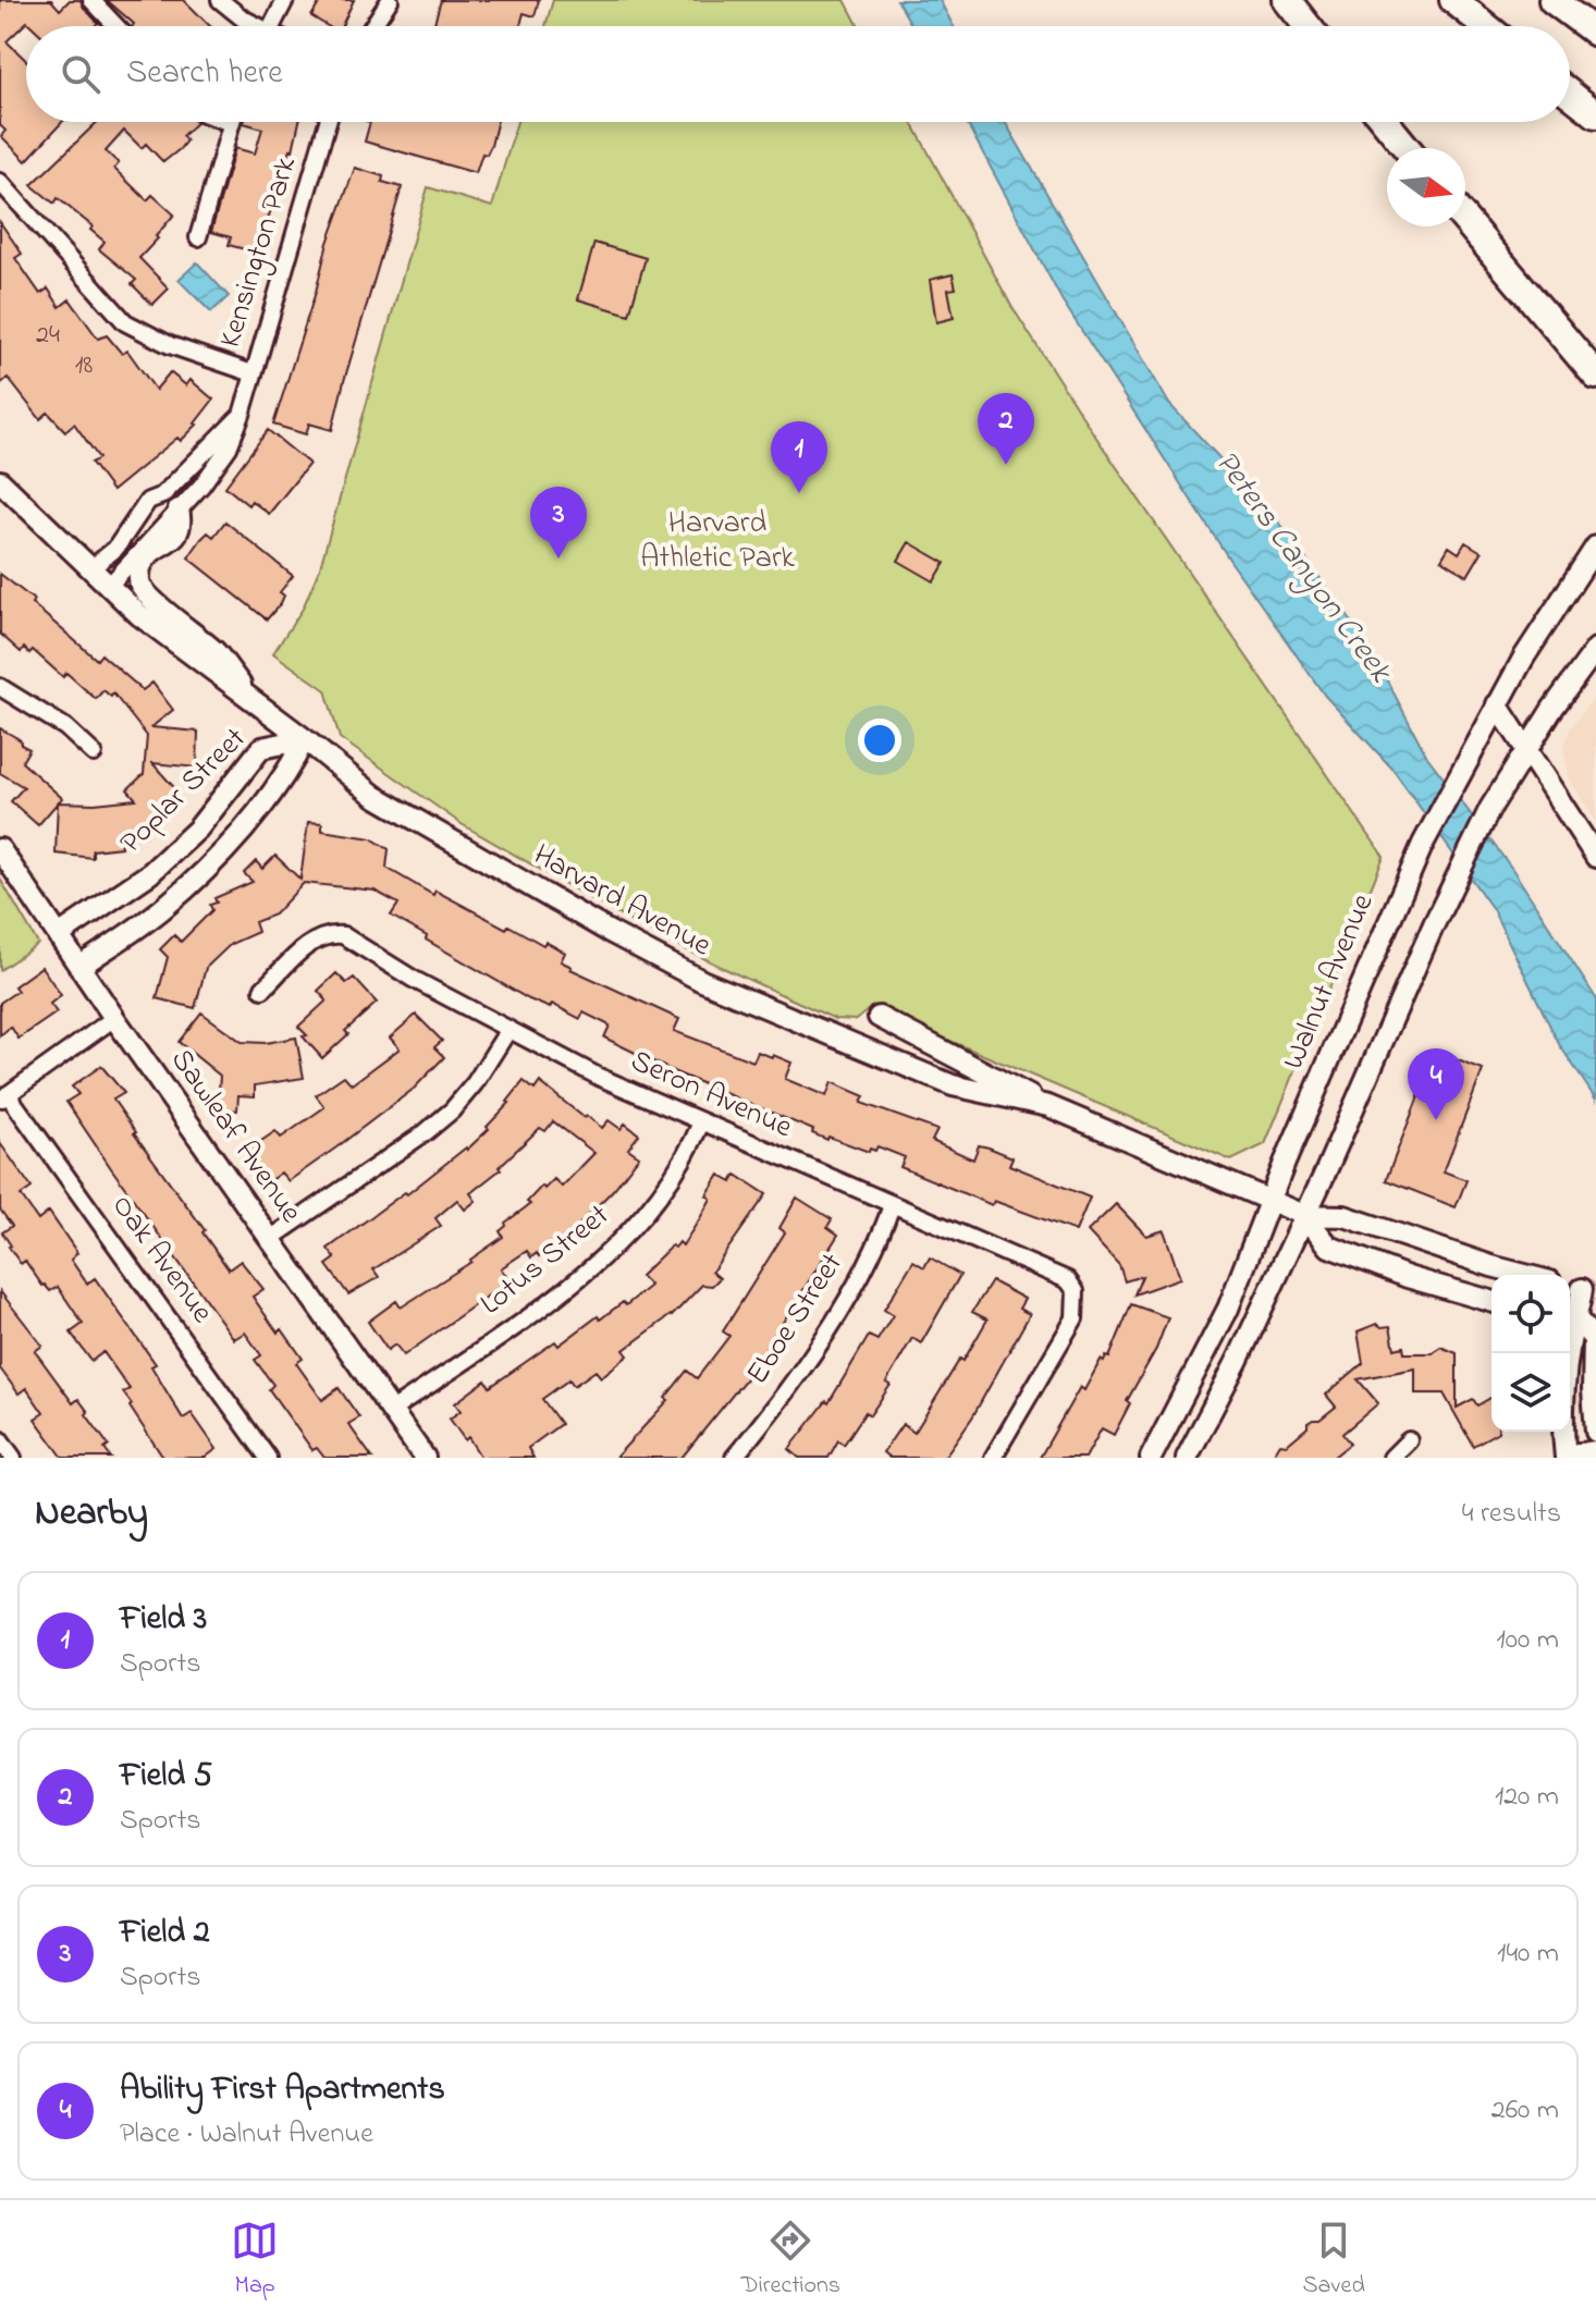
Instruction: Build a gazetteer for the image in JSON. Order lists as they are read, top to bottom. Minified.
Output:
{"streets":{"main road":["Poplar Street","Harvard Avenue","Walnut Avenue","Sawleaf Avenue"],"street":["Kensington Park","Seron Avenue","Oak Avenue","Lotus Street","Eboe Street"]},"crossings":[["Kensington Park","Harvard Avenue"],["Poplar Street","Harvard Avenue"],["Poplar Street","Sawleaf Avenue"],["Harvard Avenue","Walnut Avenue"],["Seron Avenue","Lotus Street"],["Seron Avenue","Eboe Street"],["Sawleaf Avenue","Lotus Street"]],"water":["Peters Canyon Creek"],"parks":["Harvard Athletic Park"],"house_numbers":["24","18"],"north":"right","page":{"search":"Search here","pins":["2","1","3","4"],"heading":["Nearby","4 results"],"list":[{"mark":"1","name":"Field 3","note":"Sports","value":"100 m"},{"mark":"2","name":"Field 5","note":"Sports","value":"120 m"},{"mark":"3","name":"Field 2","note":"Sports","value":"140 m"},{"mark":"4","name":"Ability First Apartments","note":"Place · Walnut Avenue","value":"260 m"}],"nav":["Map","Directions","Saved"]}}
